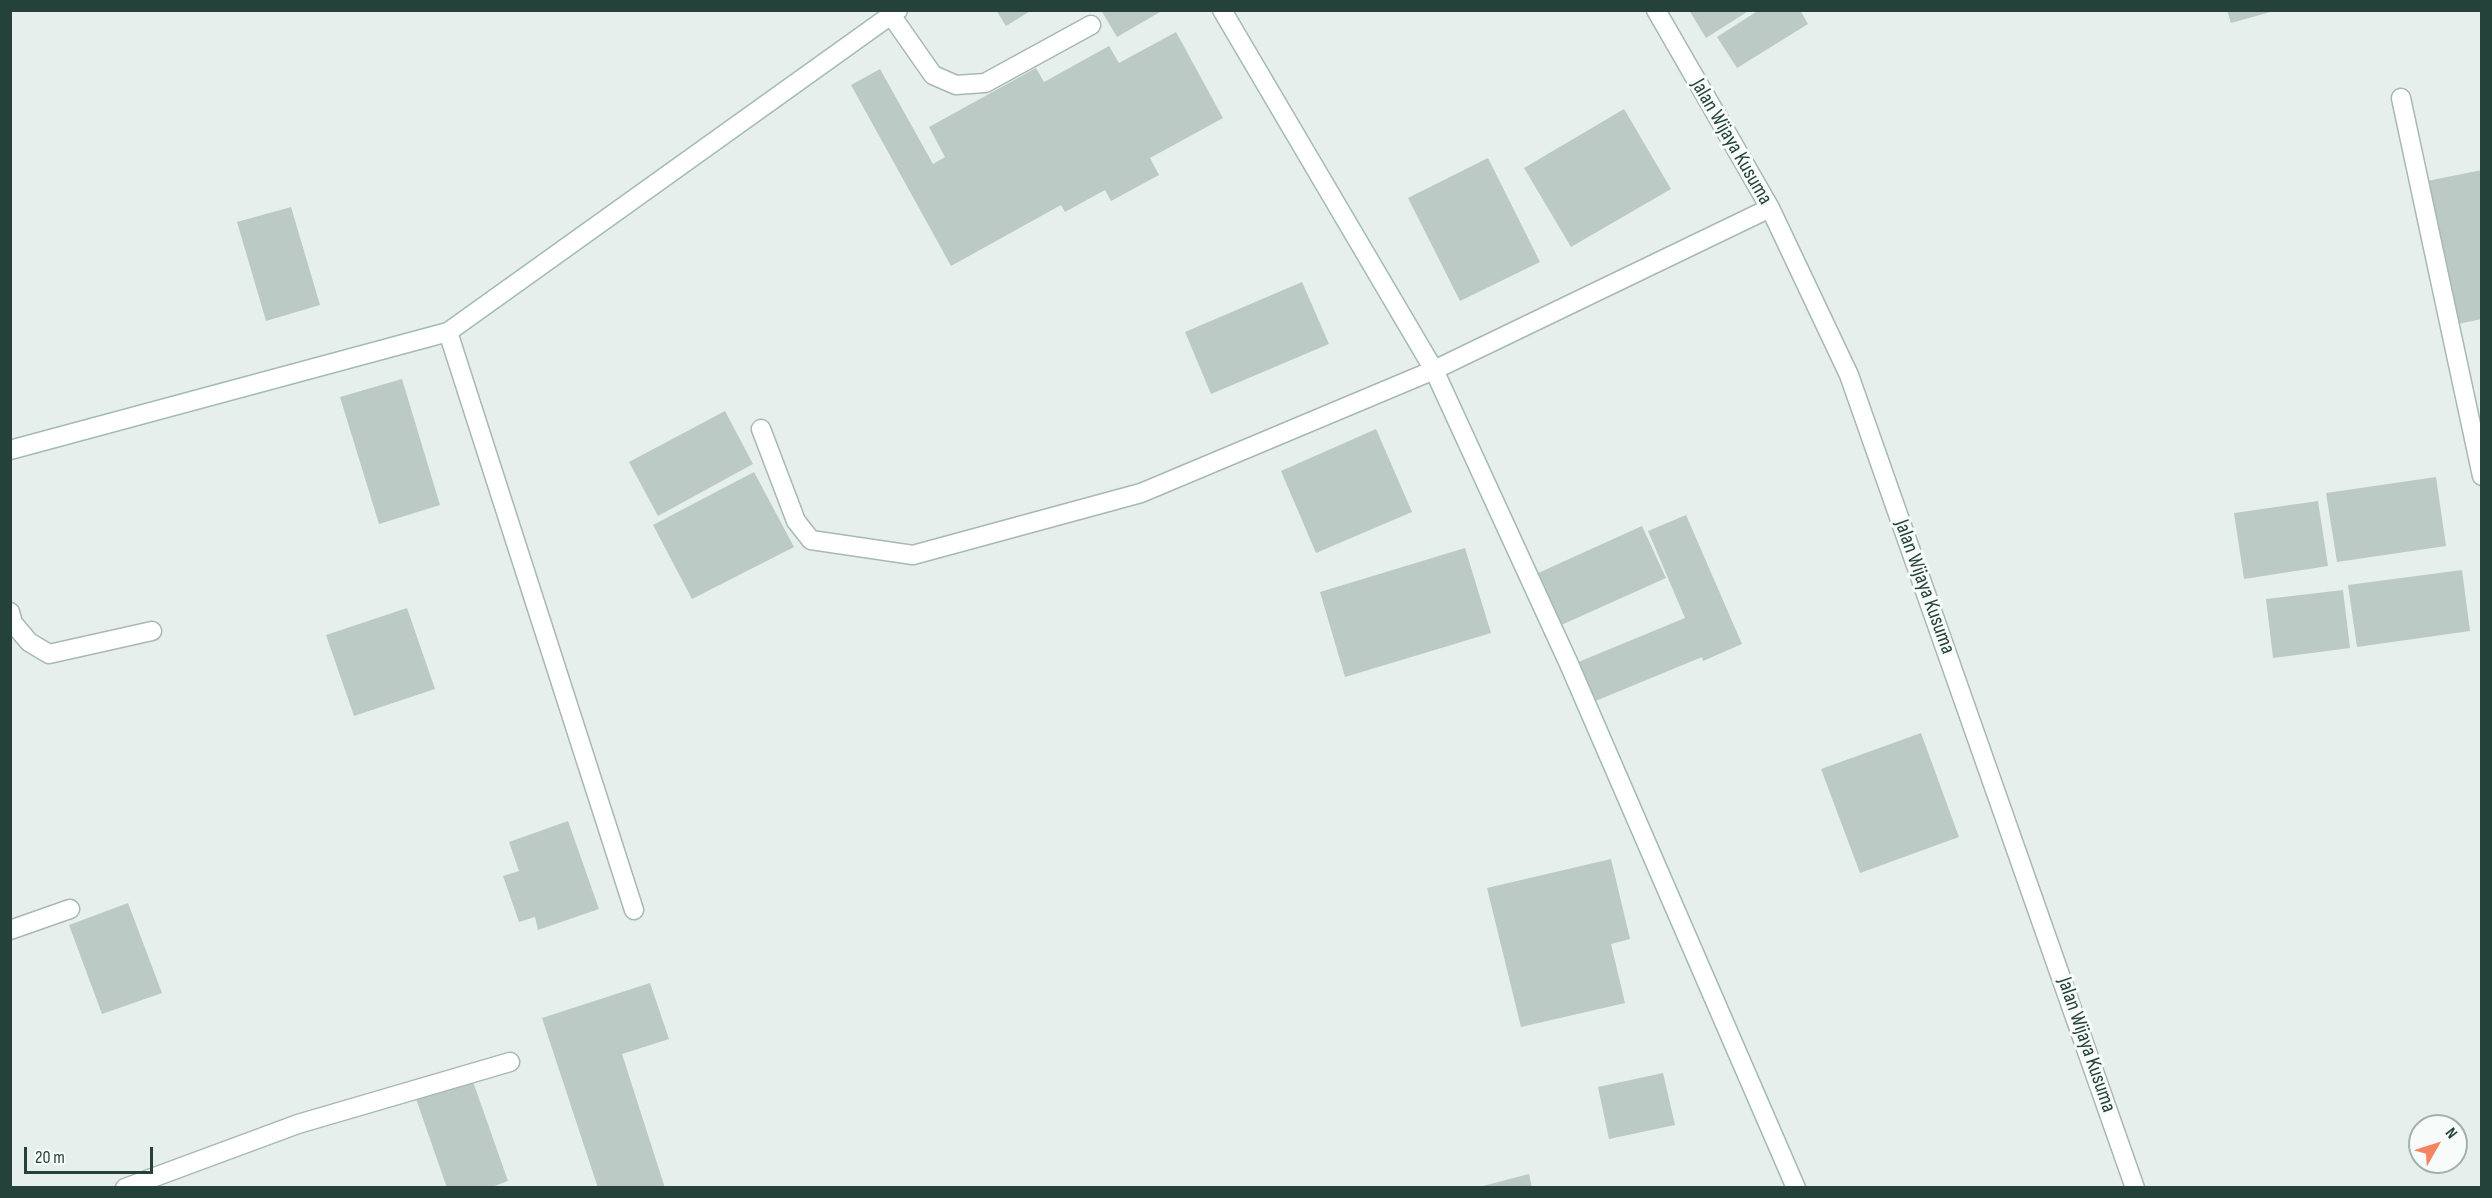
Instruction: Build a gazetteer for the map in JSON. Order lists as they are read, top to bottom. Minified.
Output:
{"streets":{"street":["Jalan Wijaya Kusuma"]},"scale_bar":"20 m","north":"top right"}
